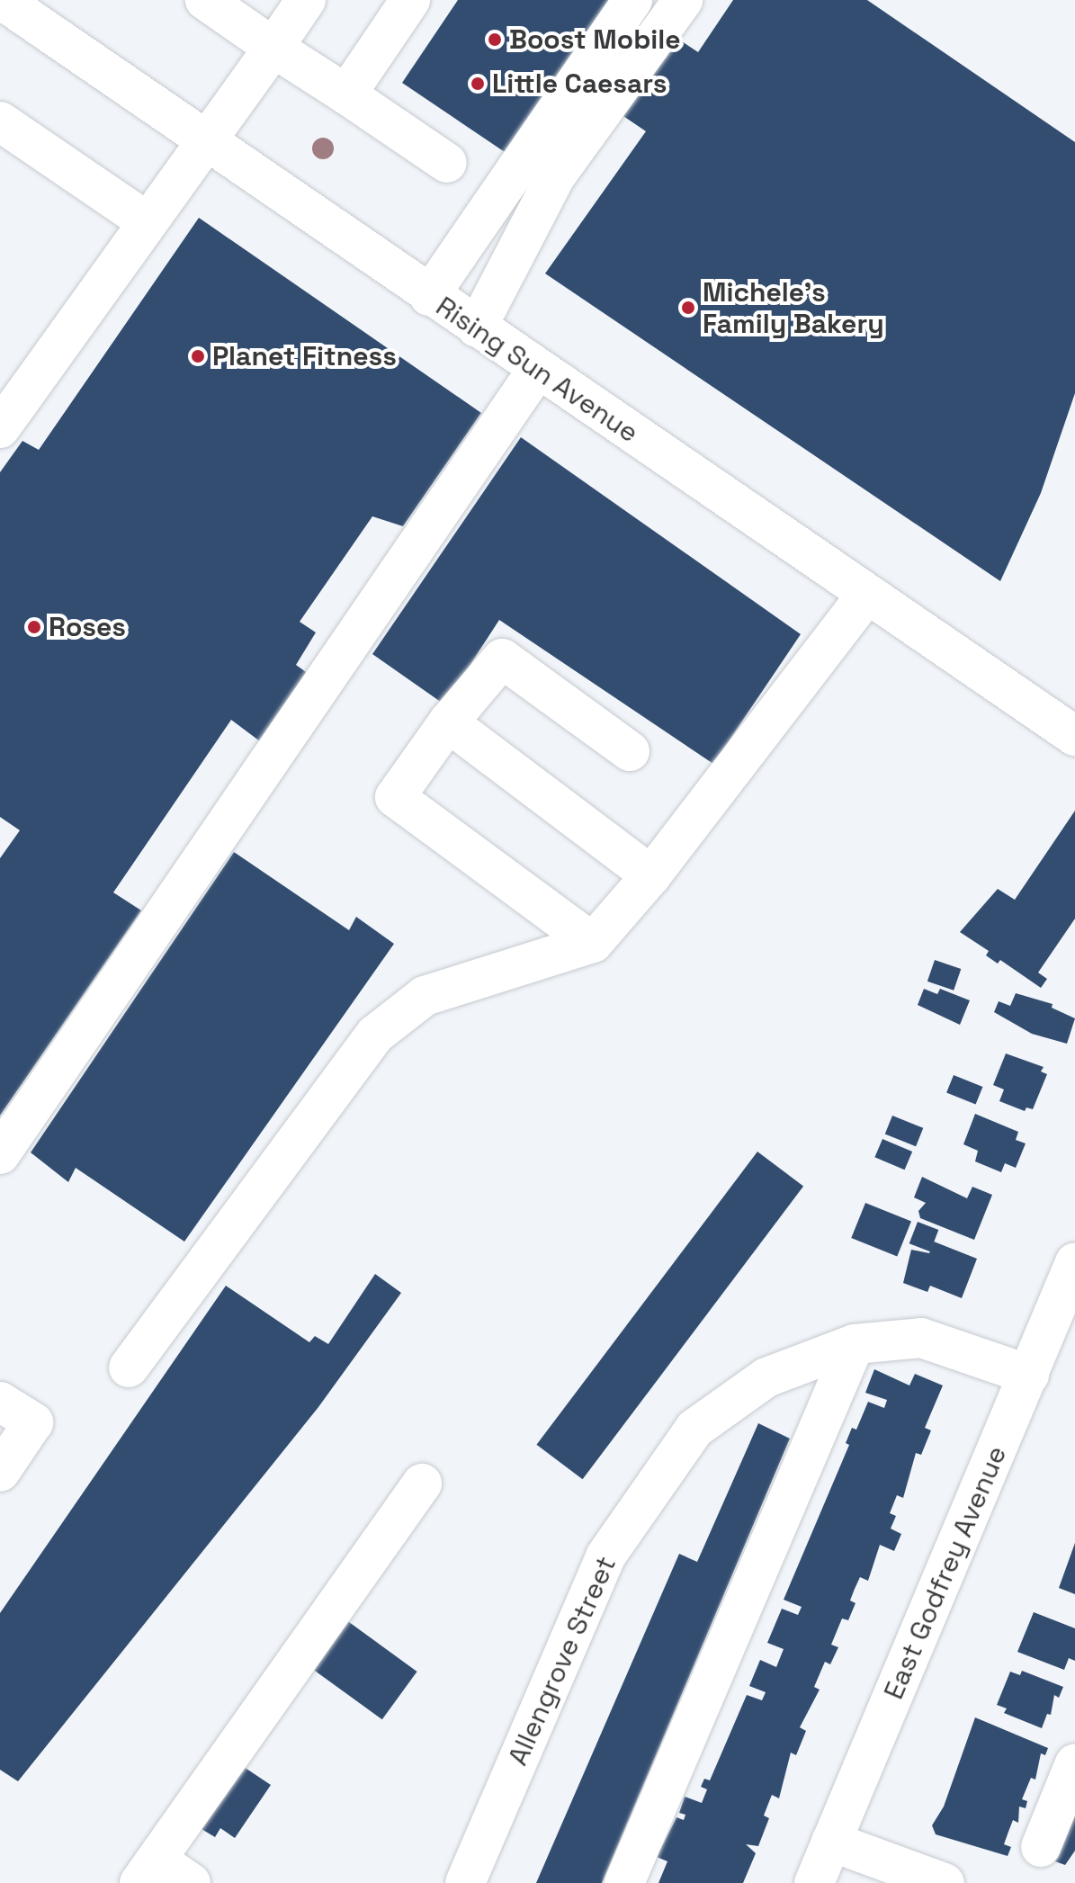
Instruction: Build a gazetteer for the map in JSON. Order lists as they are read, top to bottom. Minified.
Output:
{"streets":{"street":["Rising Sun Avenue","East Godfrey Avenue","Allengrove Street"]},"crossings":[["East Godfrey Avenue","Allengrove Street"]],"places":["Boost Mobile","Little Caesars","Michele's Family Bakery","Planet Fitness","Roses"]}
